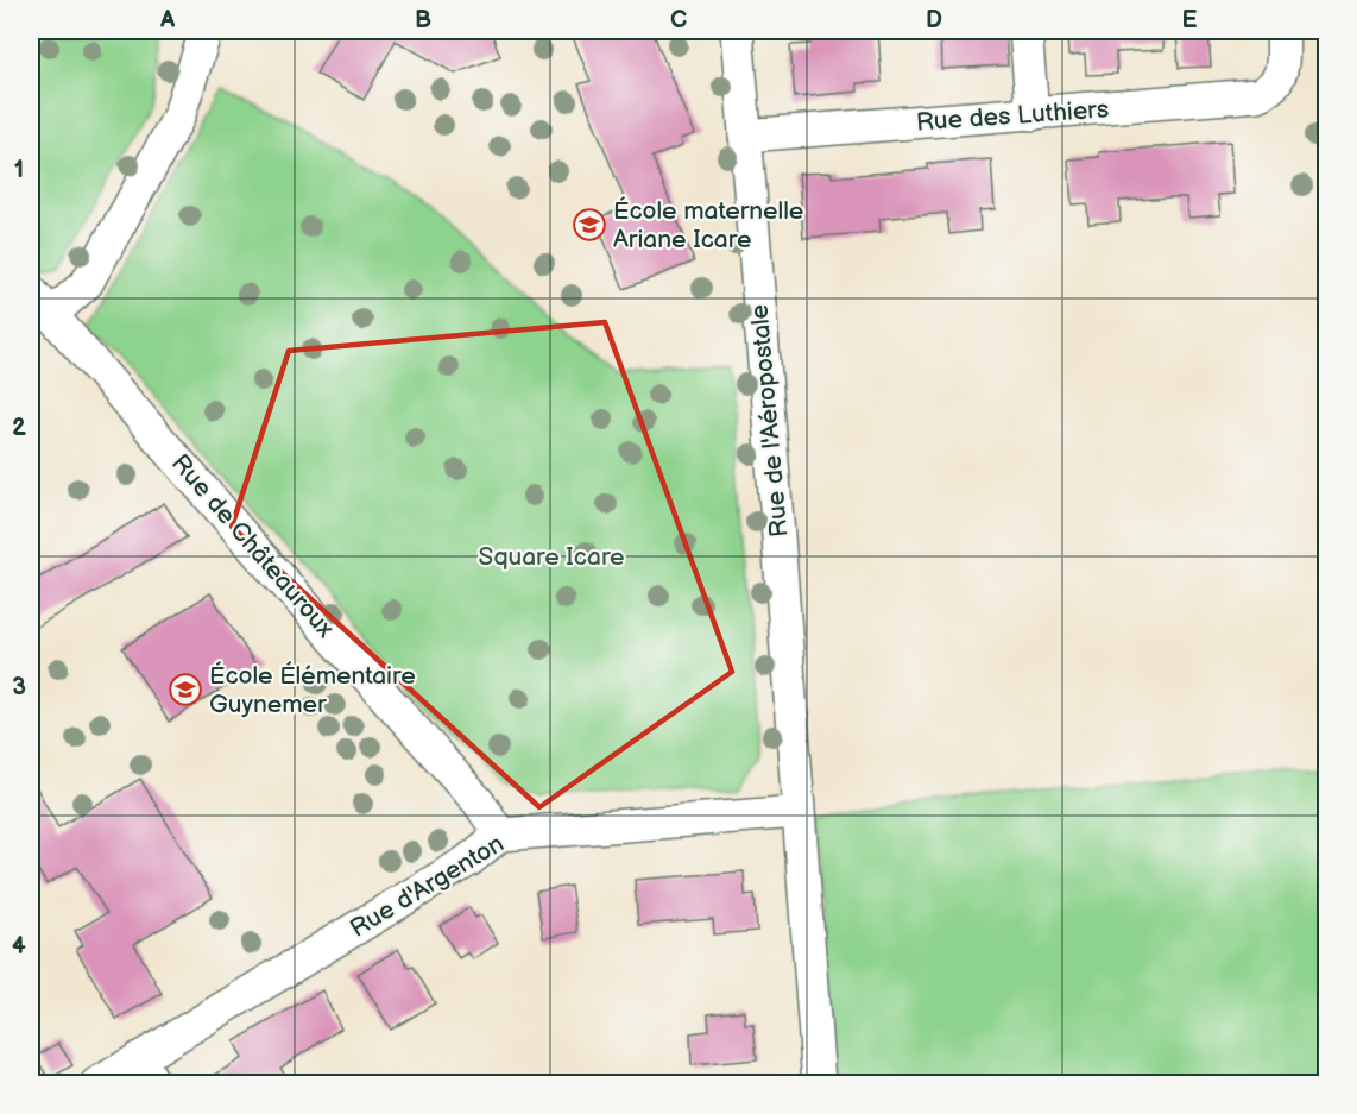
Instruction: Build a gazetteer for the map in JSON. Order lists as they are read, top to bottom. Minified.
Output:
{"streets":{"street":["Rue des Luthiers","Rue de l'Aéropostale","Rue de Châteauroux","Rue d'Argenton"]},"crossings":[["Rue des Luthiers","Rue de l'Aéropostale"],["Rue de l'Aéropostale","Rue d'Argenton"],["Rue de Châteauroux","Rue d'Argenton"]],"parks":["Square Icare"],"places":{"school or university":["École maternelle Ariane Icare","École Élémentaire Guynemer"]},"grid":{"columns":["A","B","C","D","E"],"rows":["1","2","3","4"]}}
